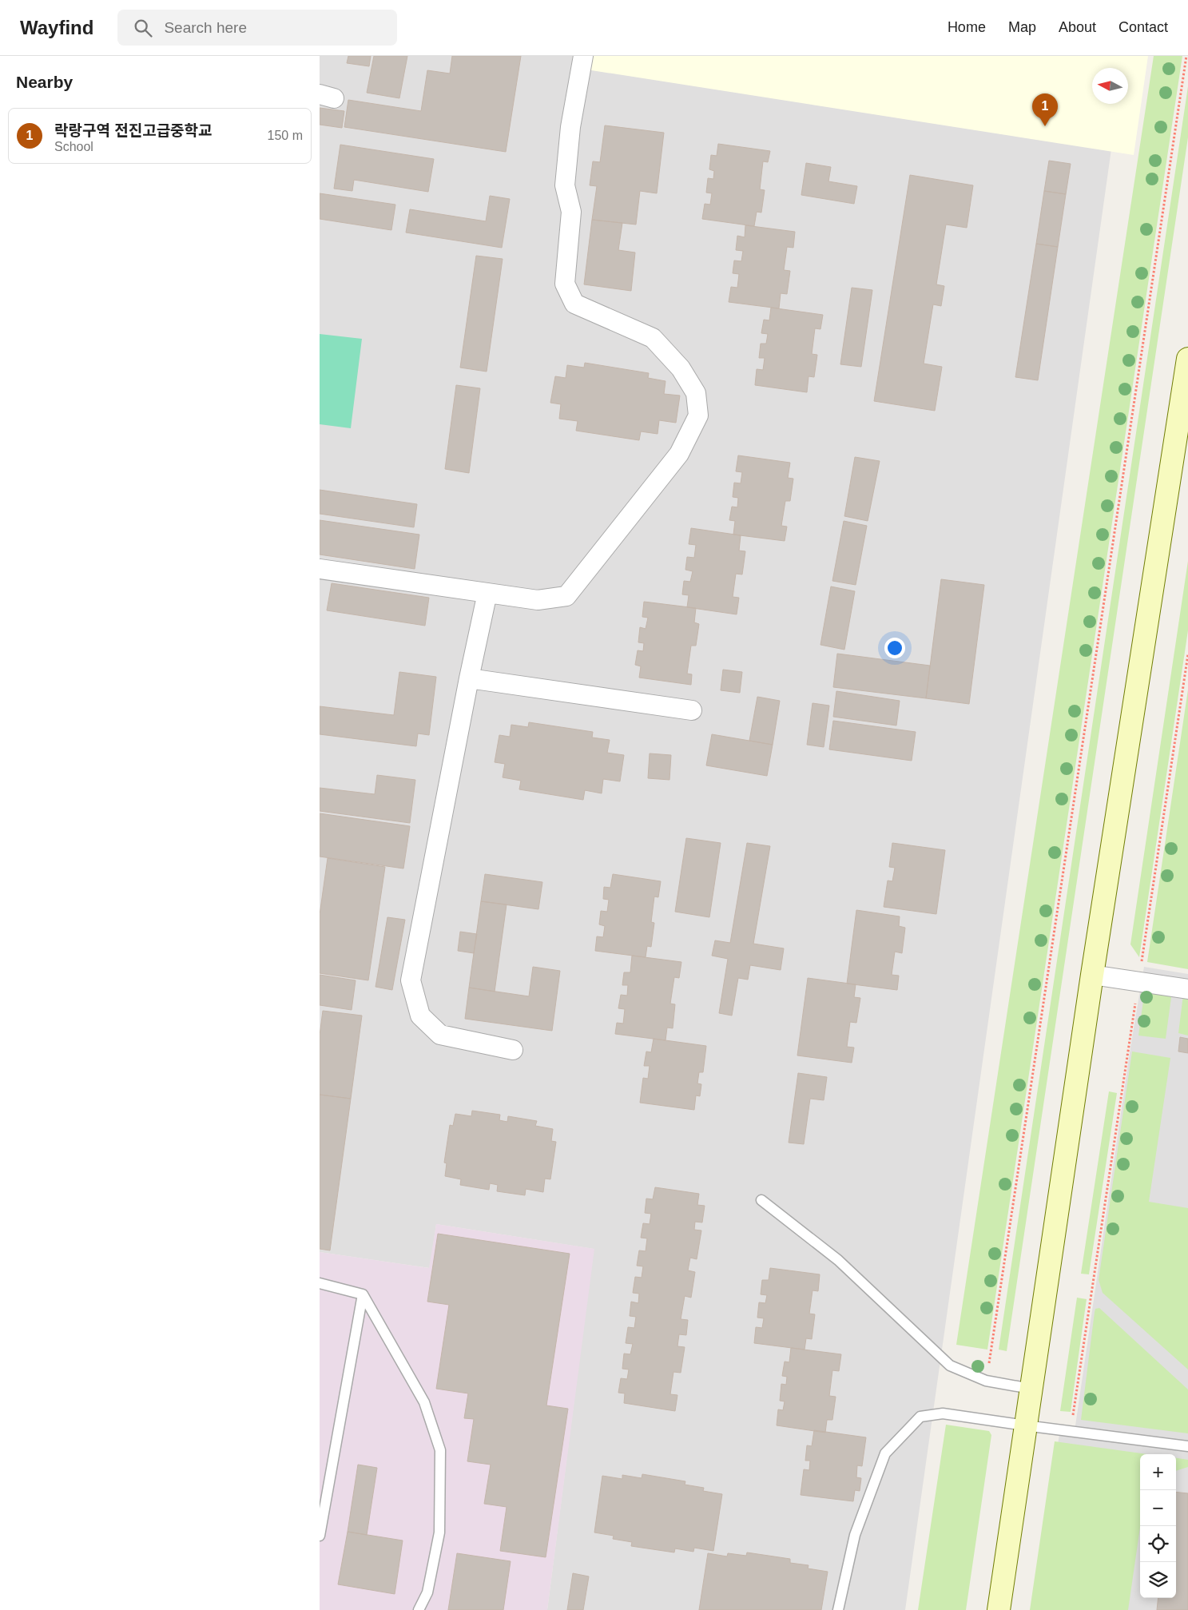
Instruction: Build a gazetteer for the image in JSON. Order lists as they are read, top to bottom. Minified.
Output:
{"north":"left","page":{"header":"Wayfind","search":"Search here","nav":["Home","Map","About","Contact"],"heading":"Nearby","pins":"1","list":[{"mark":"1","name":"락랑구역 전진고급중학교","note":"School","value":"150 m"}],"map_buttons":["+","−"]}}
